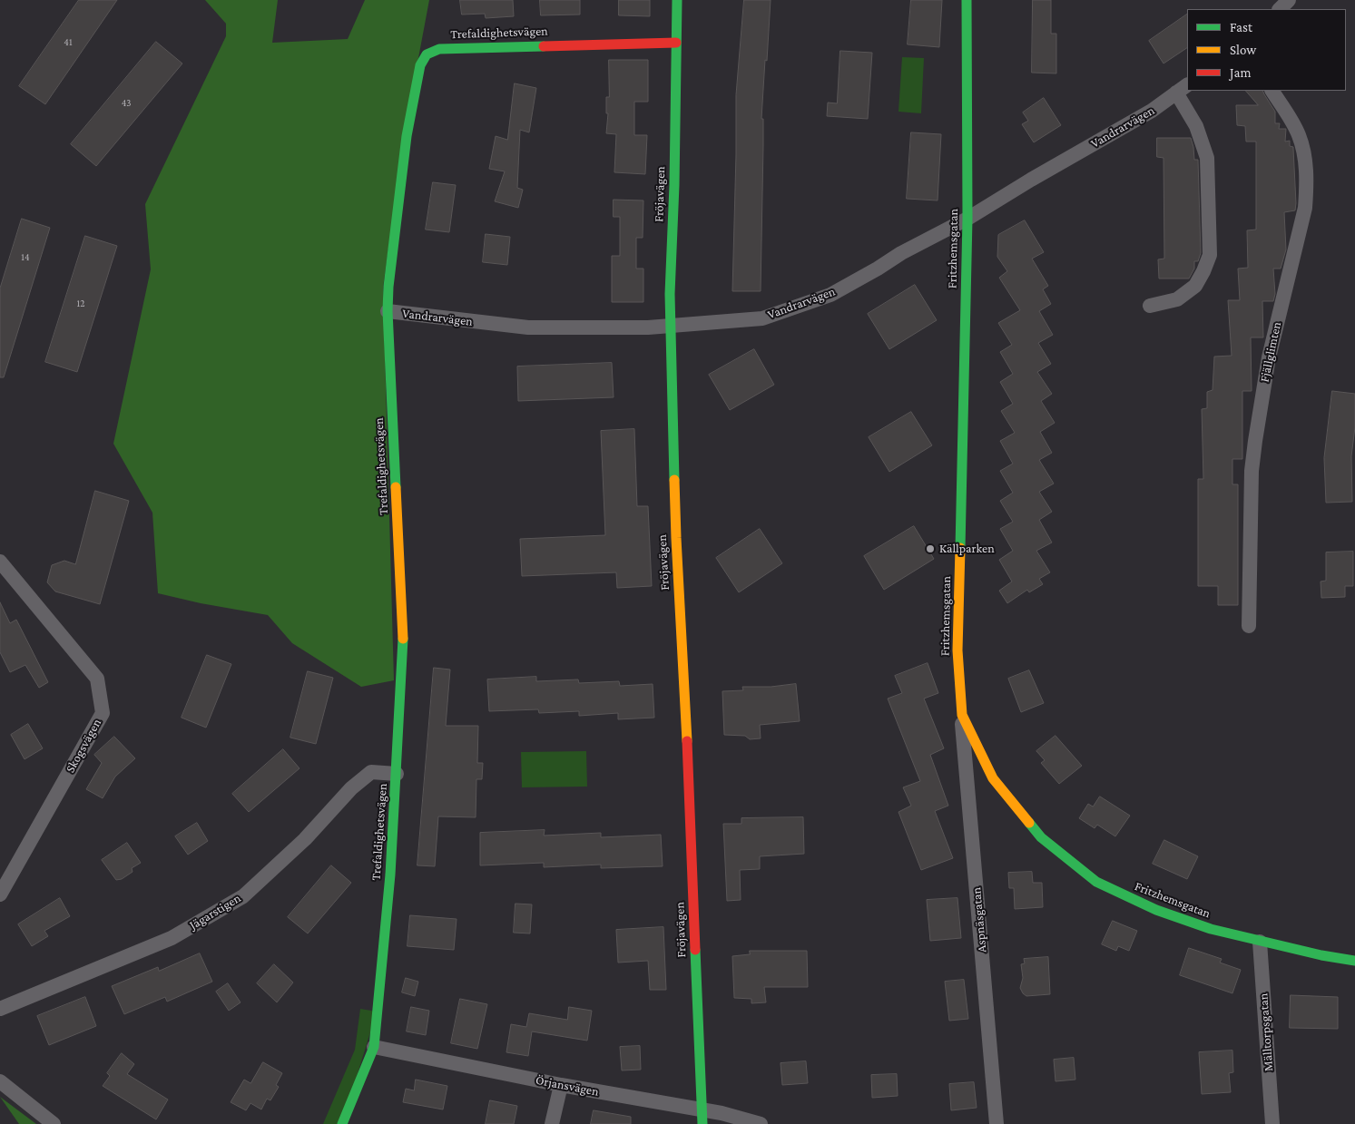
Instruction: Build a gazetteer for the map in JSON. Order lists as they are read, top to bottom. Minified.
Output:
{"streets":{"street":["Trefaldighetsvägen","Vandrarvägen","Fröjavägen","Fritzhemsgatan","Fjällglimten","Skogsvägen","Jägarstigen","Aspnäsgatan","Mälltorpsgatan","Örjansvägen"]},"crossings":[["Trefaldighetsvägen","Vandrarvägen"],["Trefaldighetsvägen","Fröjavägen"],["Trefaldighetsvägen","Jägarstigen"],["Trefaldighetsvägen","Örjansvägen"],["Vandrarvägen","Fröjavägen"],["Vandrarvägen","Fritzhemsgatan"],["Fröjavägen","Örjansvägen"],["Fritzhemsgatan","Aspnäsgatan"],["Fritzhemsgatan","Mälltorpsgatan"]],"places":["Källparken"],"house_numbers":["41","43","14","12"],"legend":["Fast","Slow","Jam"]}
